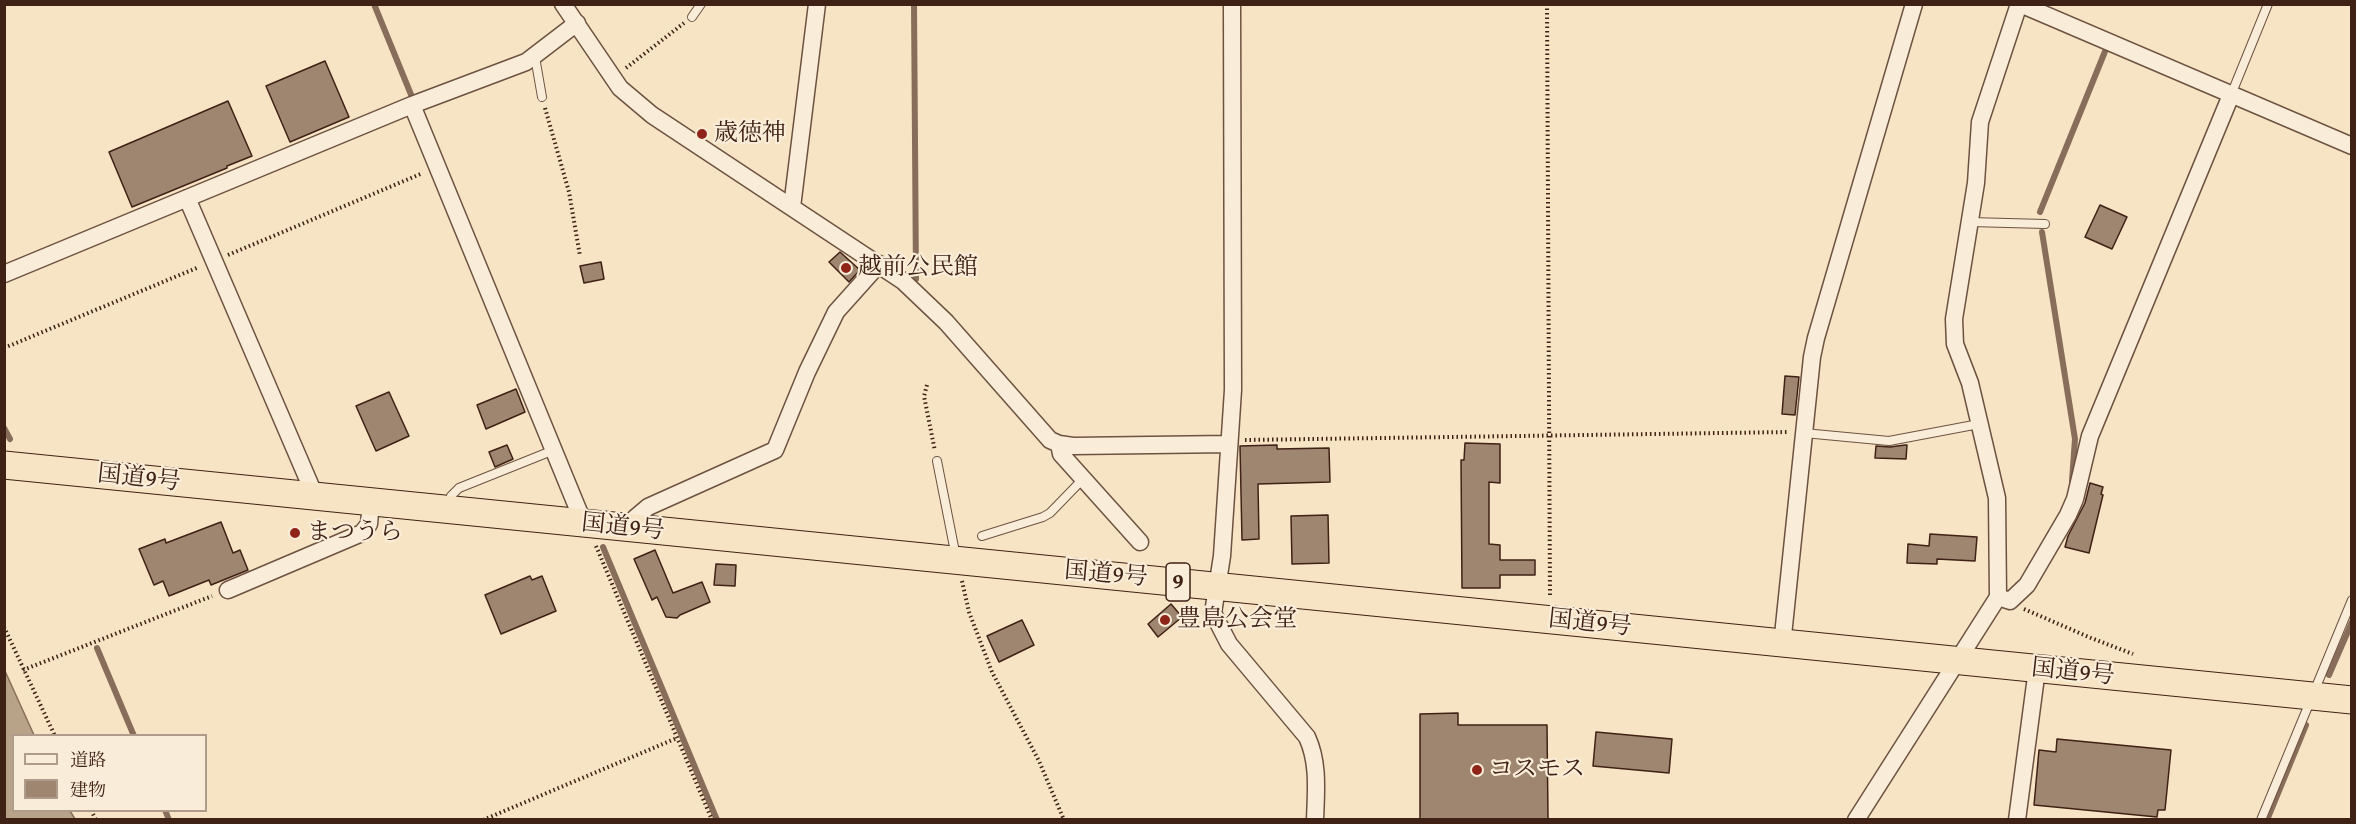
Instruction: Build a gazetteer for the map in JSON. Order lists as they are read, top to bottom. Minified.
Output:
{"streets":{"highway":["国道9号","9"]},"places":["歳徳神","越前公民館","まつうら","豊島公会堂","コスモス"],"legend":["道路","建物"]}
